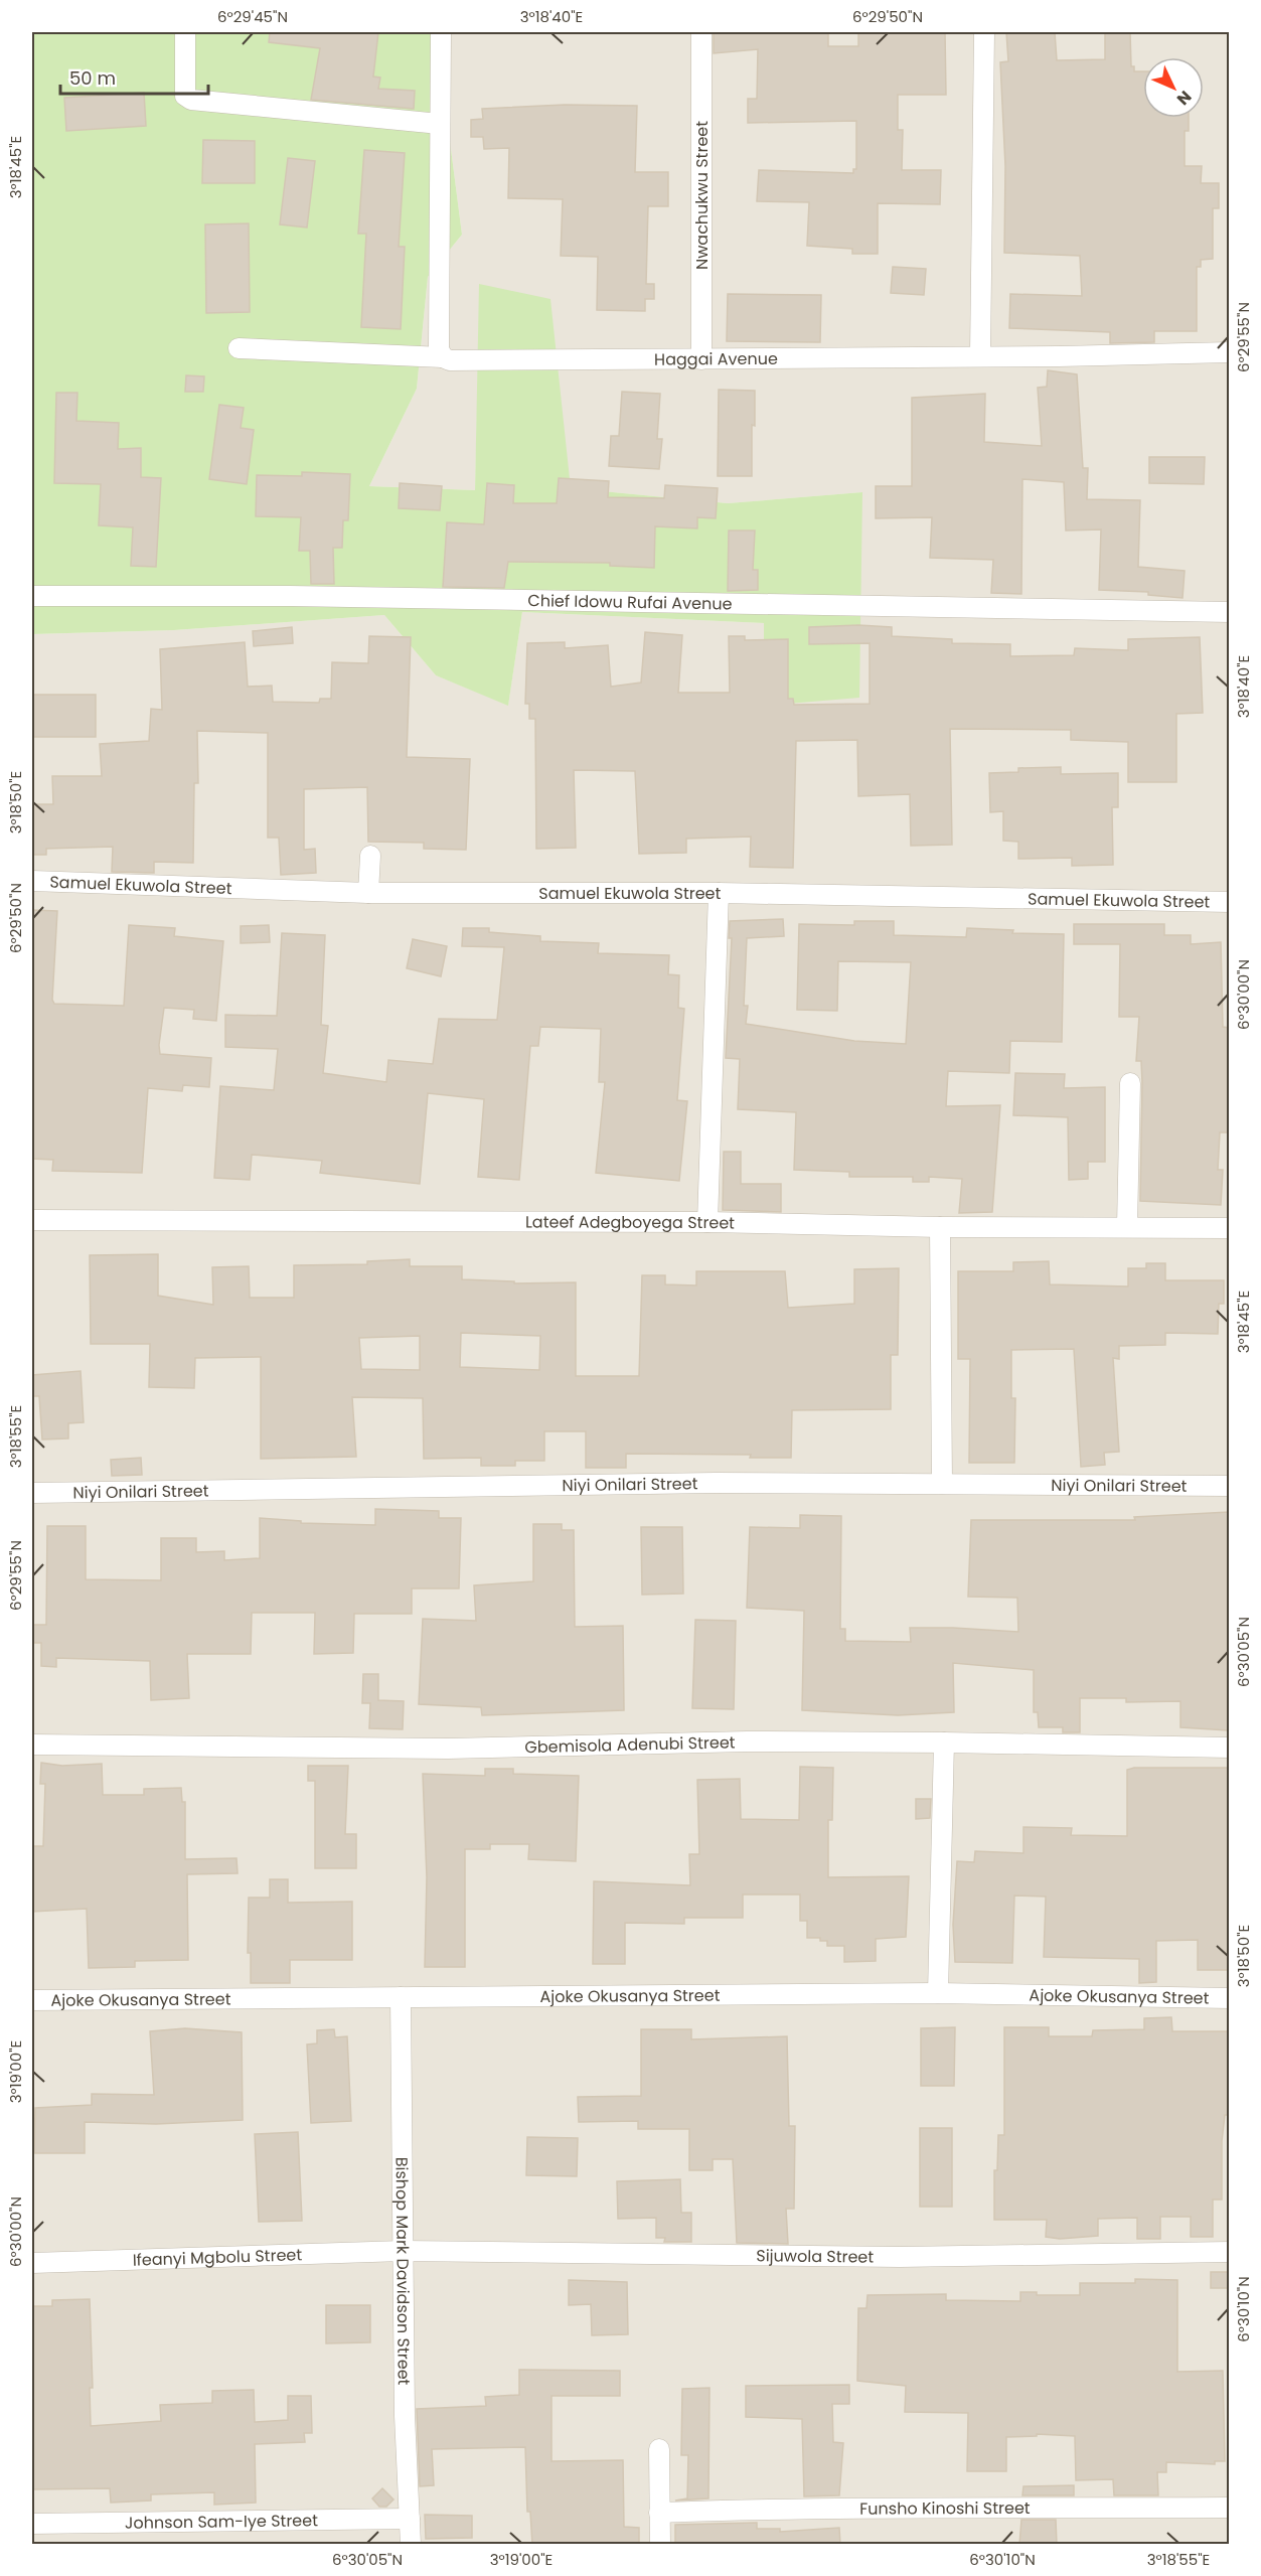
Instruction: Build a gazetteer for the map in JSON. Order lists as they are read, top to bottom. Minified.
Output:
{"streets":{"street":["Nwachukwu Street","Haggai Avenue","Chief Idowu Rufai Avenue","Samuel Ekuwola Street","Lateef Adegboyega Street","Niyi Onilari Street","Gbemisola Adenubi Street","Ajoke Okusanya Street","Sijuwola Street","Ifeanyi Mgbolu Street","Bishop Mark Davidson Street","Funsho Kinoshi Street","Johnson Sam-Iye Street"]},"crossings":[["Nwachukwu Street","Haggai Avenue"],["Ajoke Okusanya Street","Bishop Mark Davidson Street"],["Sijuwola Street","Ifeanyi Mgbolu Street"],["Sijuwola Street","Bishop Mark Davidson Street"],["Ifeanyi Mgbolu Street","Bishop Mark Davidson Street"],["Bishop Mark Davidson Street","Johnson Sam-Iye Street"]],"scale_bar":"50 m","north":"bottom right","coordinates":["6°29'45\"N","3°18'40\"E","6°29'50\"N","3°18'45\"E","6°29'55\"N","3°18'50\"E","6°30'00\"N","3°18'55\"E","6°30'05\"N","3°19'00\"E","6°30'10\"N"]}
